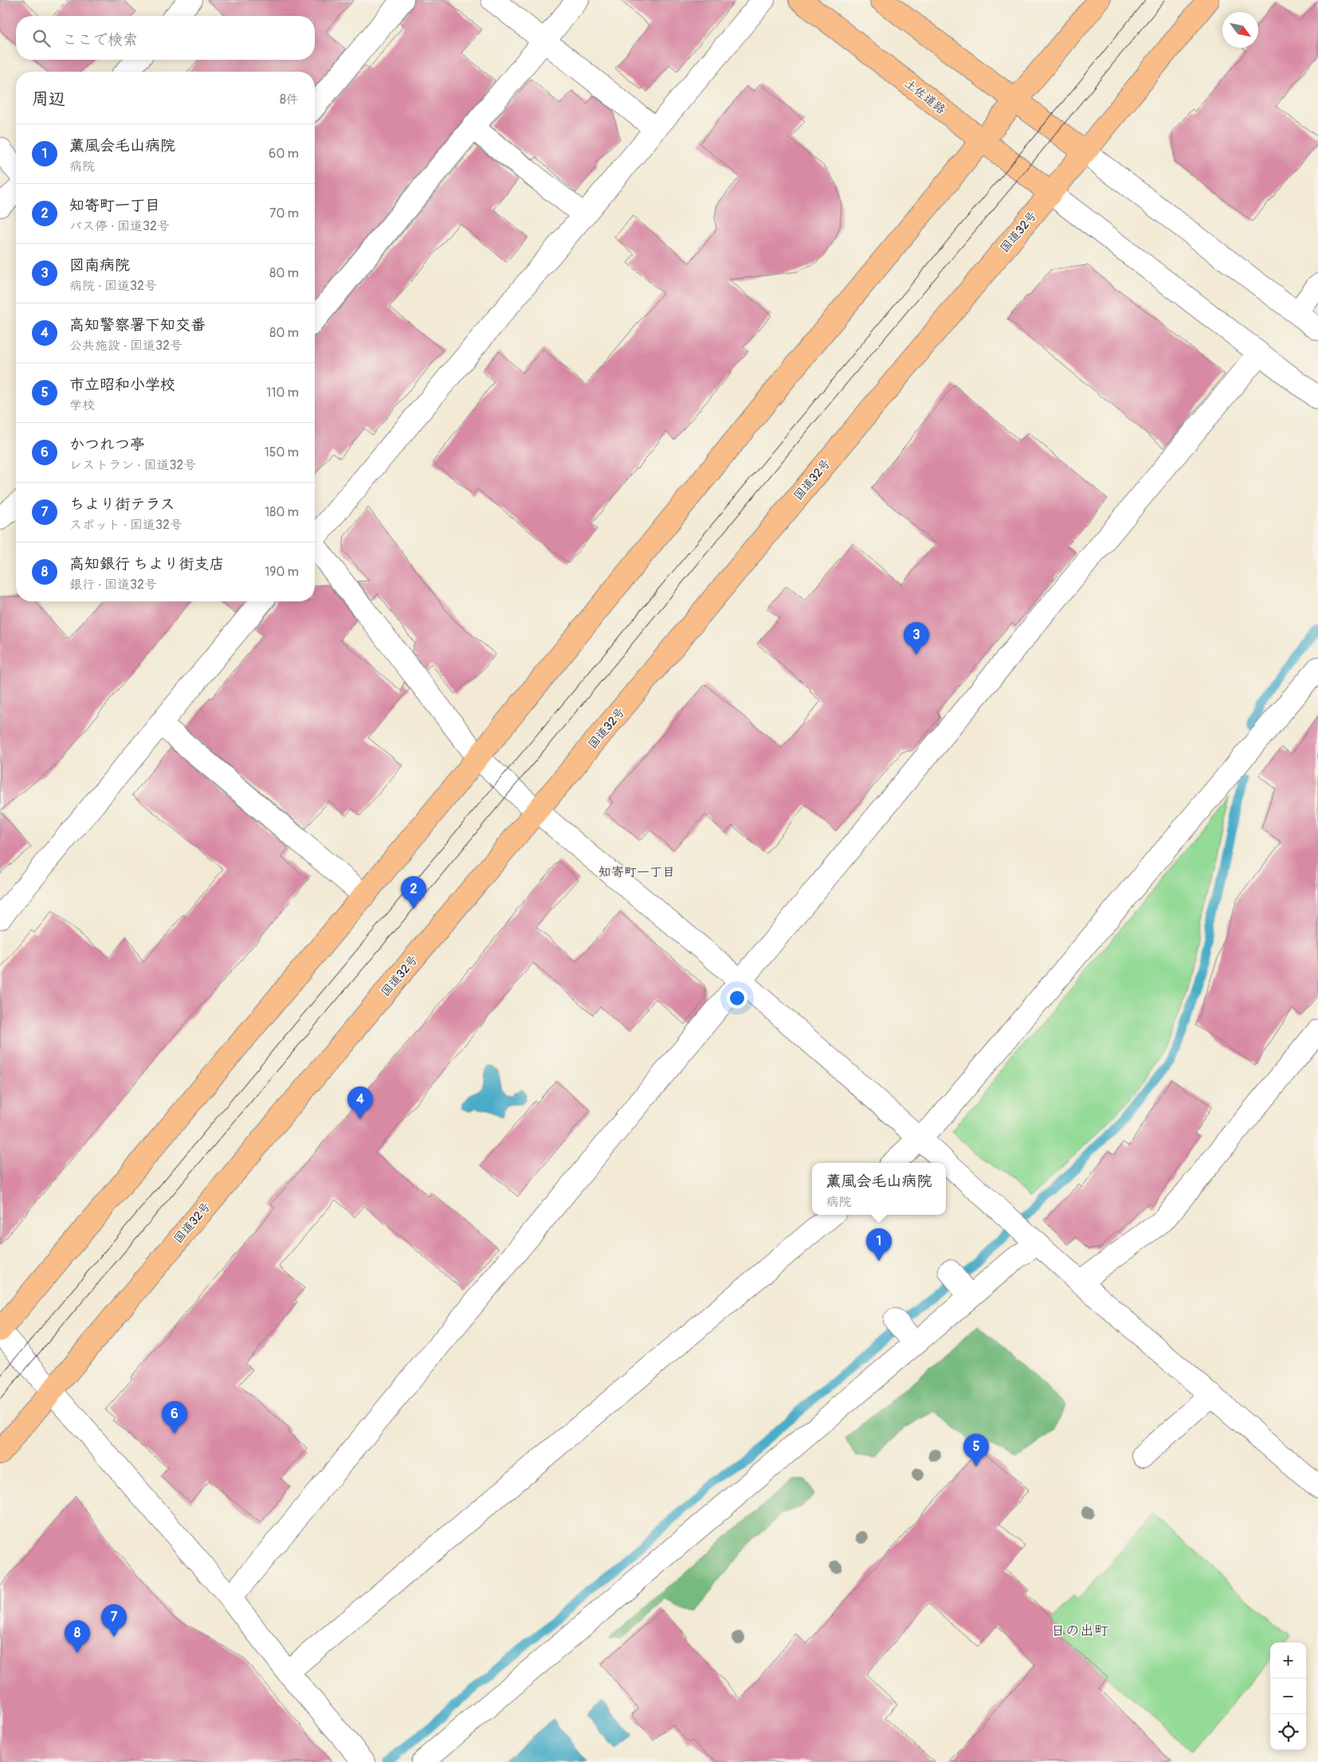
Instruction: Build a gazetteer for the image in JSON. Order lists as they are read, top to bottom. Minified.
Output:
{"streets":{"highway":["土佐道路","国道32号"]},"crossings":[["土佐道路","国道32号"]],"districts":["知寄町一丁目","日の出町"],"north":"bottom right","page":{"search":"ここで検索","heading":["周辺","8件"],"list":[{"mark":"1","name":"薫風会毛山病院","note":"病院","value":"60 m"},{"mark":"2","name":"知寄町一丁目","note":"バス停 · 国道32号","value":"70 m"},{"mark":"3","name":"図南病院","note":"病院 · 国道32号","value":"80 m"},{"mark":"4","name":"高知警察署下知交番","note":"公共施設 · 国道32号","value":"80 m"},{"mark":"5","name":"市立昭和小学校","note":"学校","value":"110 m"},{"mark":"6","name":"かつれつ亭","note":"レストラン · 国道32号","value":"150 m"},{"mark":"7","name":"ちより街テラス","note":"スポット · 国道32号","value":"180 m"},{"mark":"8","name":"高知銀行 ちより街支店","note":"銀行 · 国道32号","value":"190 m"}],"pins":["3","2","4","1","6","5","7","8"],"popup":["薫風会毛山病院","病院"],"map_buttons":["+","−"]}}
